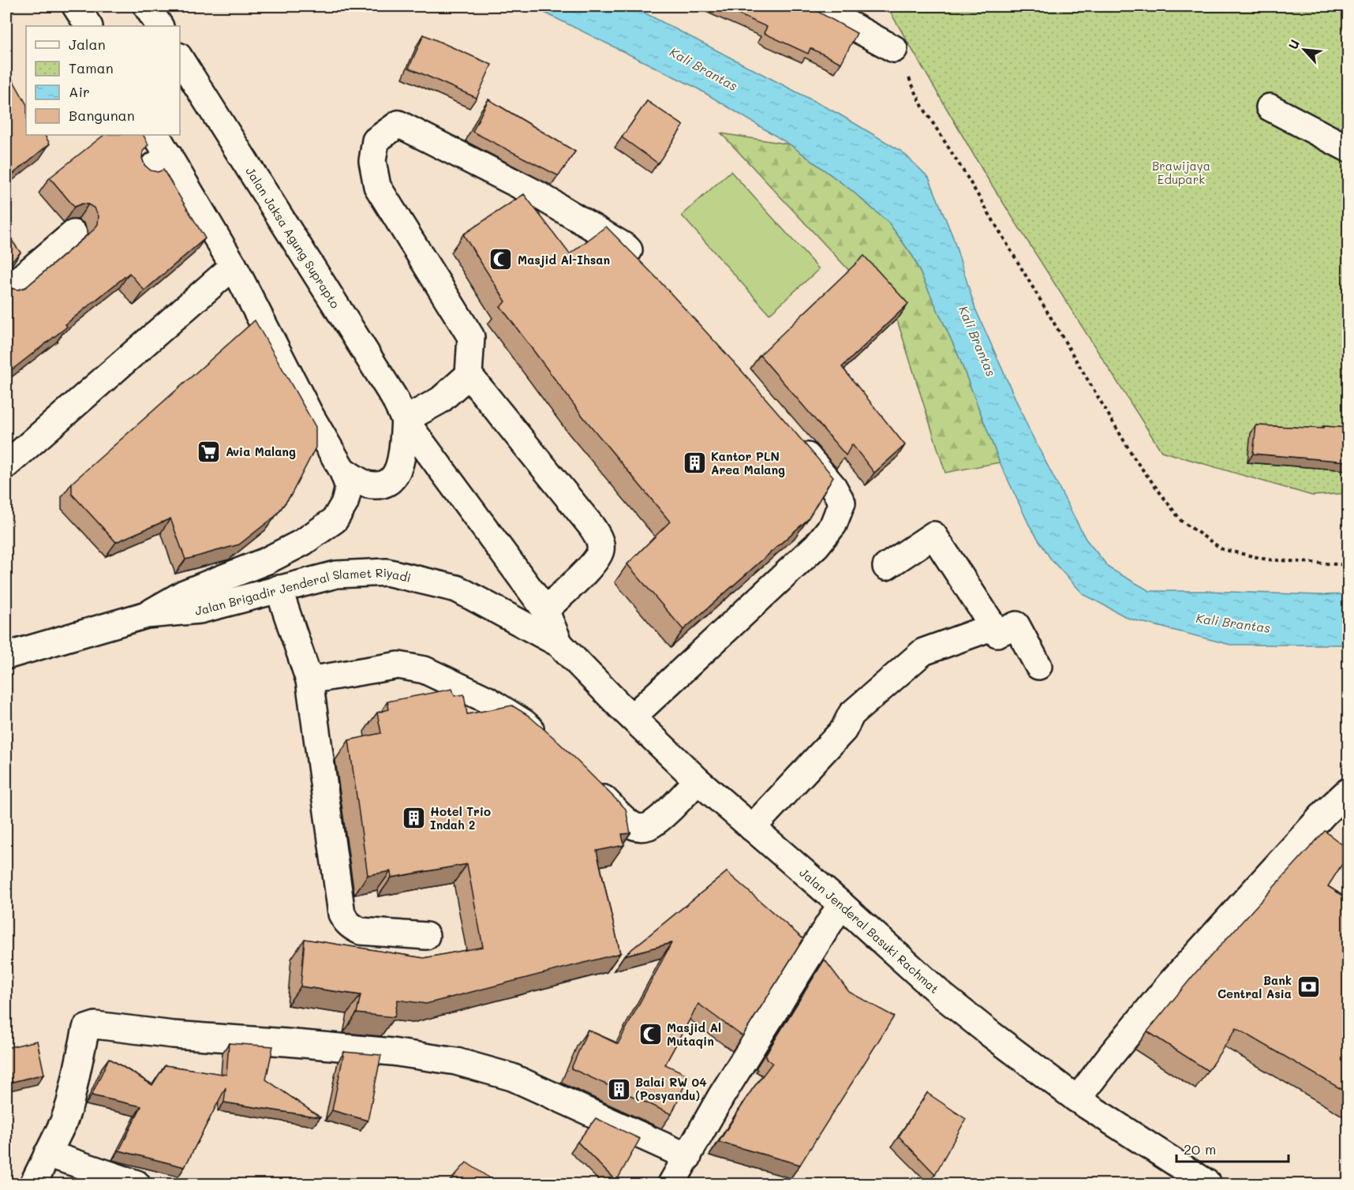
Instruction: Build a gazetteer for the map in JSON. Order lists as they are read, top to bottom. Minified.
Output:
{"streets":{"main road":["Jalan Jaksa Agung Suprapto","Jalan Brigadir Jenderal Slamet Riyadi","Jalan Jenderal Basuki Rachmat"]},"crossings":[["Jalan Jaksa Agung Suprapto","Jalan Jenderal Basuki Rachmat"],["Jalan Brigadir Jenderal Slamet Riyadi","Jalan Jenderal Basuki Rachmat"]],"water":["Kali Brantas"],"parks":["Brawijaya Edupark"],"places":{"mosque":["Masjid Al-Ihsan","Masjid Al Mutaqin"],"supermarket":["Avia Malang"],"building":["Kantor PLN Area Malang","Hotel Trio Indah 2","Balai RW 04 (Posyandu)"],"bank":["Bank Central Asia"]},"legend":["Jalan","Taman","Air","Bangunan"],"scale_bar":"20 m","north":"top left"}
